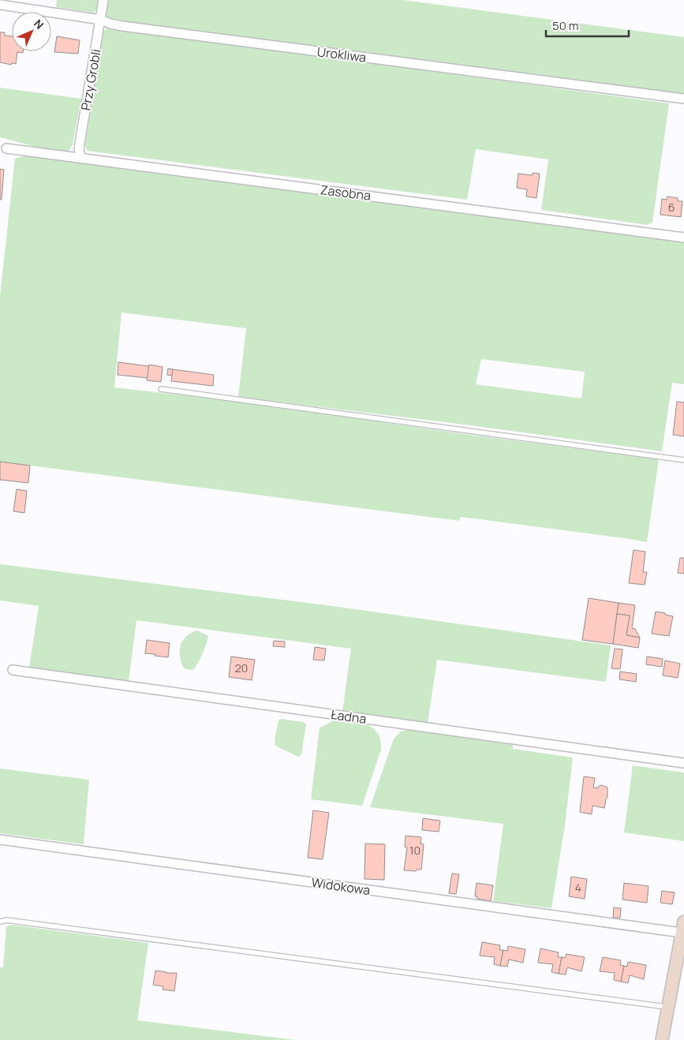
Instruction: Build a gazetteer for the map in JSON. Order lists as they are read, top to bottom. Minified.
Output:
{"streets":{"street":["Urokliwa","Przy Grobli","Zasobna","Ładna","Widokowa"]},"crossings":[["Urokliwa","Przy Grobli"],["Przy Grobli","Zasobna"]],"house_numbers":["6","20","10","4"],"scale_bar":"50 m","north":"top right"}
